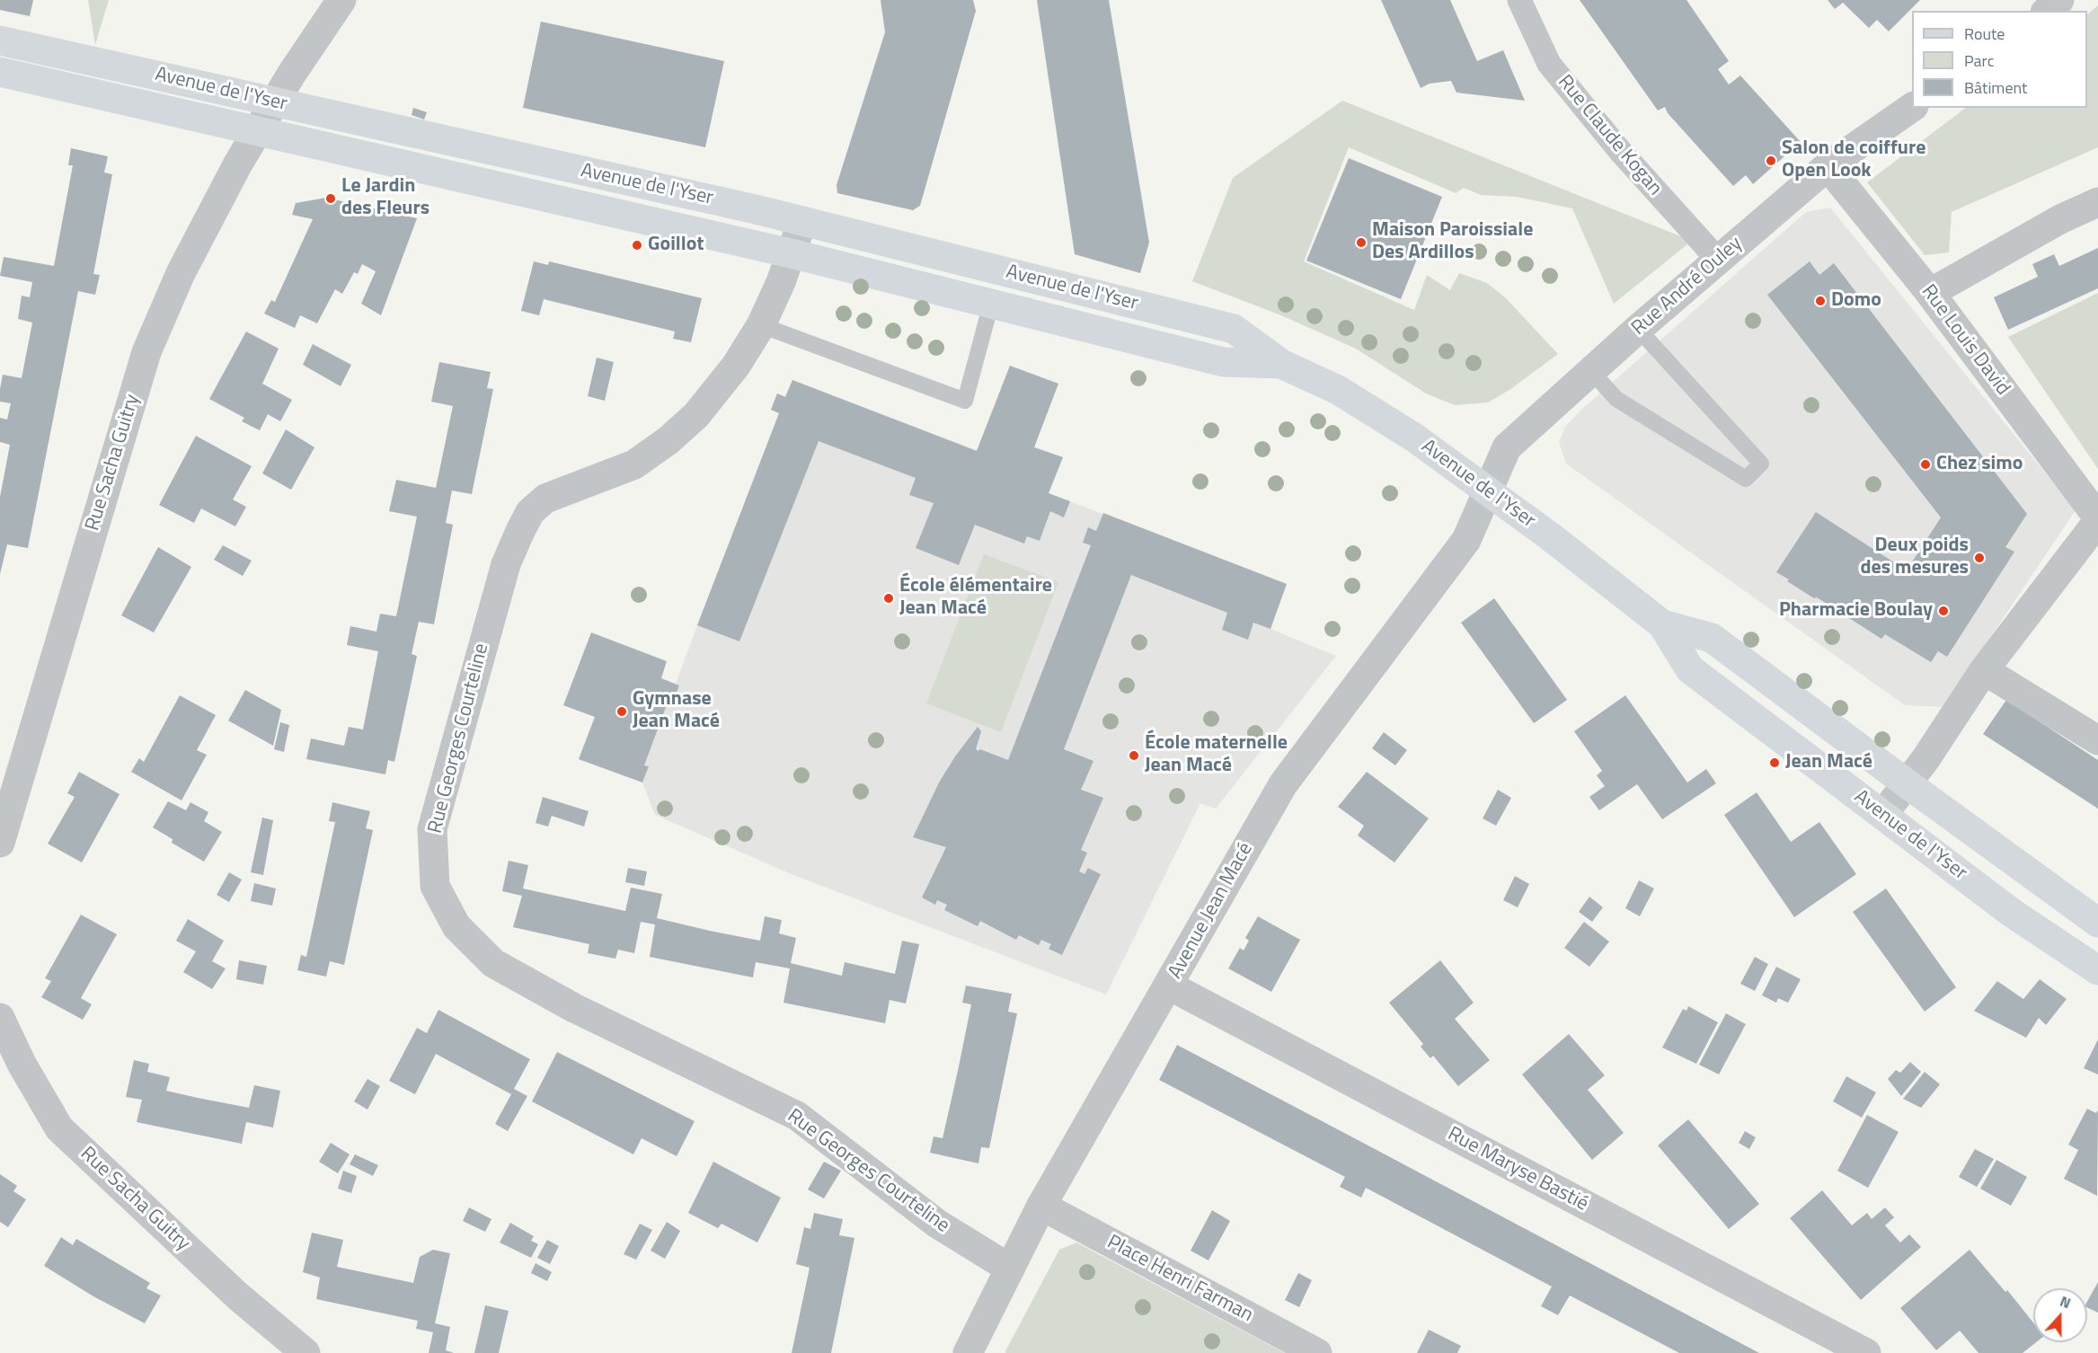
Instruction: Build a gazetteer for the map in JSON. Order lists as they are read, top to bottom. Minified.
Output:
{"streets":{"main road":["Avenue de l'Yser"],"street":["Rue Claude Kogan","Rue André Ouley","Rue Louis David","Rue Sacha Guitry","Rue Georges Courteline","Avenue Jean Macé","Rue Maryse Bastié","Place Henri Farman"]},"crossings":[["Avenue de l'Yser","Rue André Ouley"],["Avenue de l'Yser","Rue Louis David"],["Avenue de l'Yser","Rue Sacha Guitry"],["Avenue de l'Yser","Rue Georges Courteline"],["Avenue de l'Yser","Avenue Jean Macé"],["Rue Claude Kogan","Rue André Ouley"],["Rue André Ouley","Rue Louis David"],["Rue André Ouley","Avenue Jean Macé"],["Rue Georges Courteline","Avenue Jean Macé"],["Avenue Jean Macé","Rue Maryse Bastié"],["Avenue Jean Macé","Place Henri Farman"]],"places":["Salon de coiffure Open Look","Le Jardin des Fleurs","Maison Paroissiale Des Ardillos","Goillot","Domo","Chez simo","Deux poids des mesures","École élémentaire Jean Macé","Pharmacie Boulay","Gymnase Jean Macé","École maternelle Jean Macé","Jean Macé"],"legend":["Route","Parc","Bâtiment"],"north":"top"}
